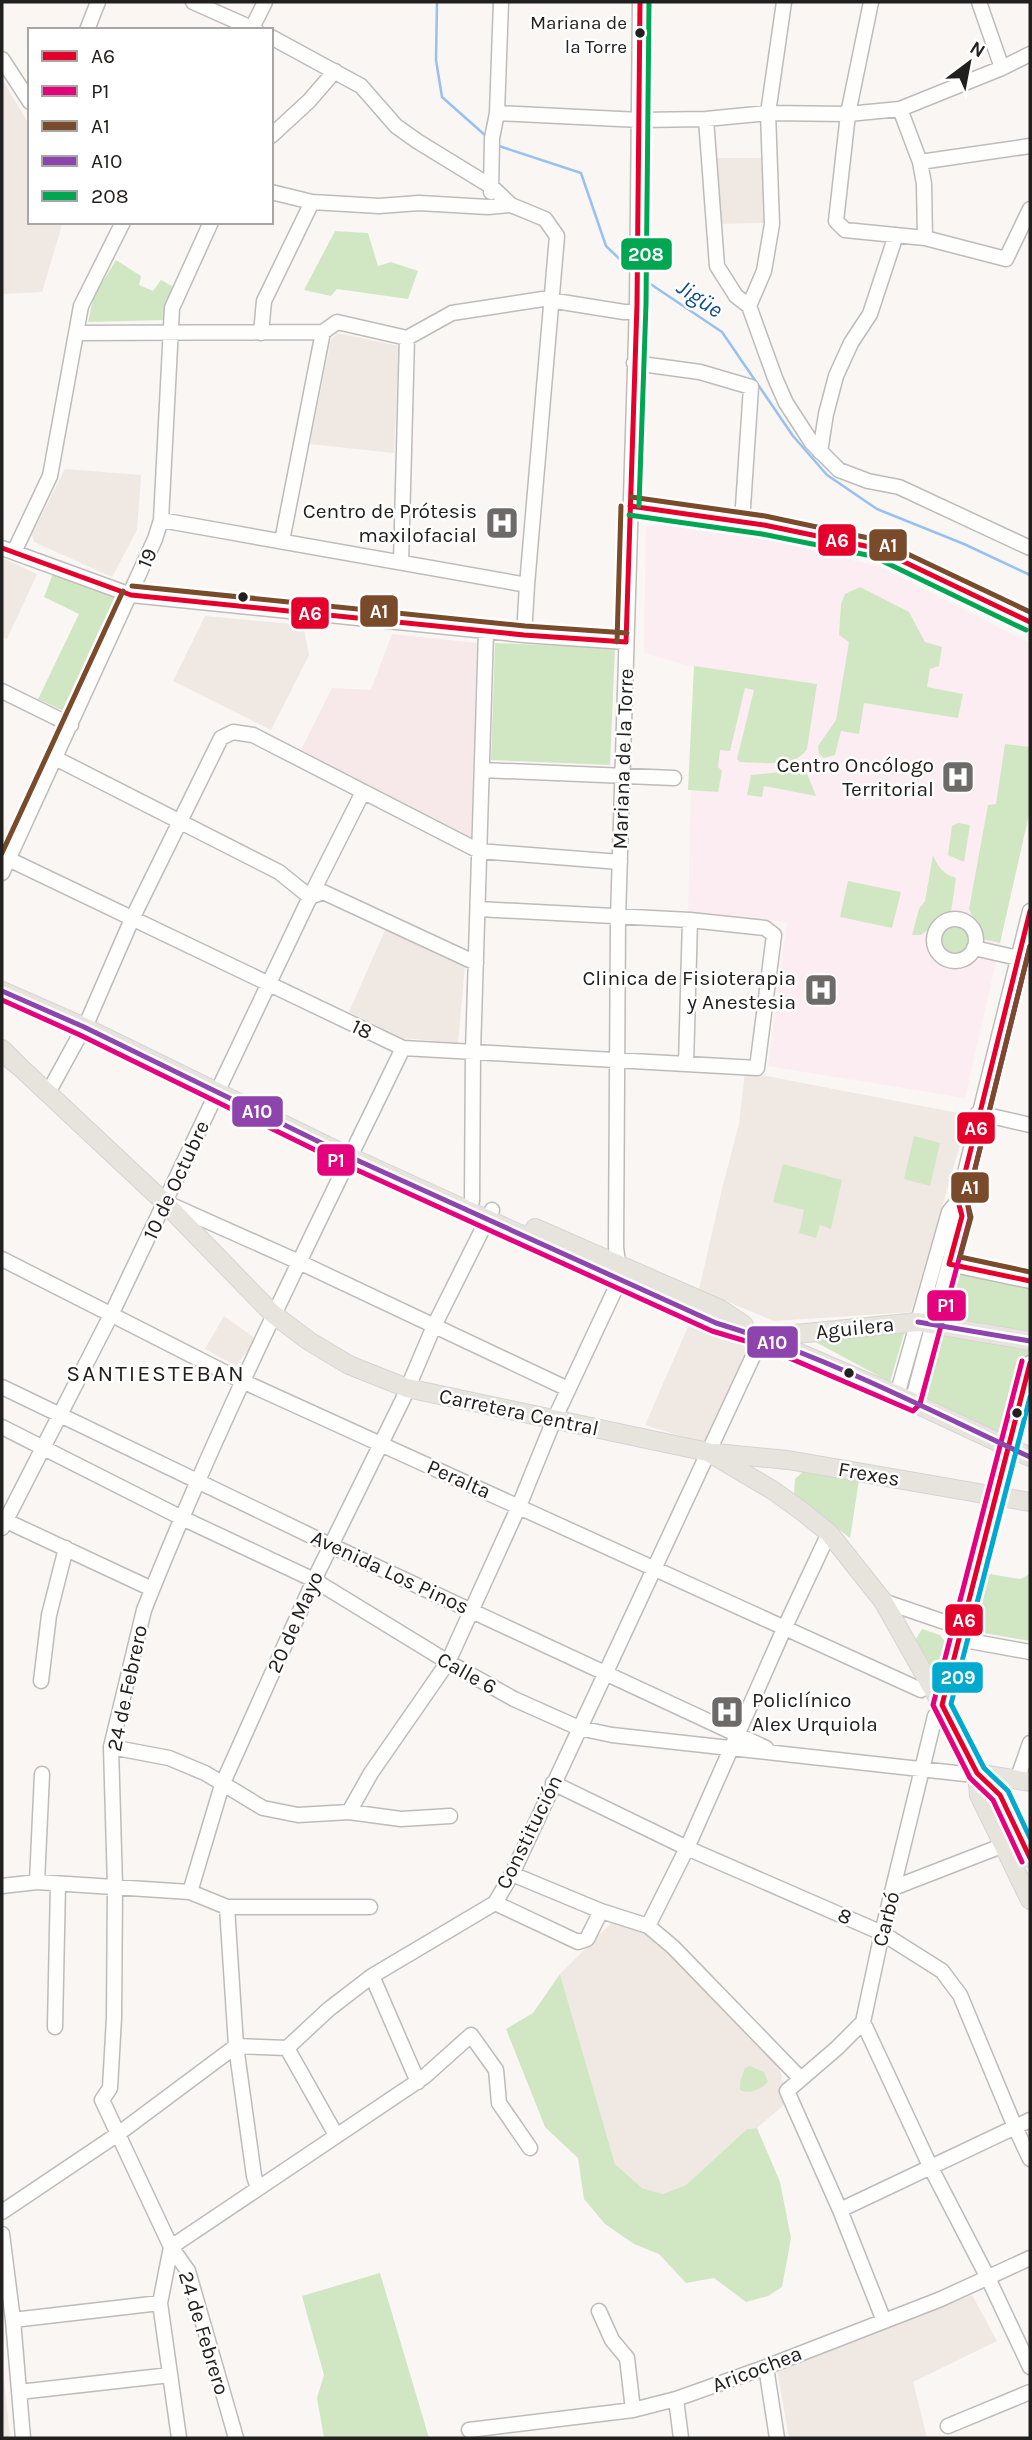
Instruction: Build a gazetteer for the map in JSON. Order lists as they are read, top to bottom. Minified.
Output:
{"streets":{"main road":["Aguilera","Carretera Central","Frexes"],"street":["19","Mariana de la Torre","18","10 de Octubre","Peralta","Avenida Los Pinos","20 de Mayo","Calle 6","24 de Febrero","Constitución","8","Carbó","Aricochea"]},"crossings":[["19","18"],["Mariana de la Torre","18"],["18","10 de Octubre"],["18","24 de Febrero"],["10 de Octubre","Carretera Central"],["10 de Octubre","Peralta"],["10 de Octubre","Avenida Los Pinos"],["10 de Octubre","Calle 6"],["Aguilera","Constitución"],["Carretera Central","Frexes"],["Carretera Central","20 de Mayo"],["Carretera Central","24 de Febrero"],["Carretera Central","Constitución"],["Carretera Central","Carbó"],["Frexes","Constitución"],["Frexes","Carbó"],["Peralta","20 de Mayo"],["Peralta","24 de Febrero"],["Peralta","Constitución"],["Avenida Los Pinos","20 de Mayo"],["Avenida Los Pinos","Calle 6"],["Avenida Los Pinos","24 de Febrero"],["Avenida Los Pinos","Constitución"],["Avenida Los Pinos","Carbó"],["20 de Mayo","Calle 6"],["Calle 6","24 de Febrero"],["Calle 6","Constitución"],["Constitución","8"],["8","Carbó"]],"districts":["SANTIESTEBAN"],"water":["Jigüe"],"places":{"other":["Mariana de la Torre"],"hospital":["Centro de Prótesis maxilofacial","Centro Oncólogo Territorial","Clinica de Fisioterapia y Anestesia","Policlínico Alex Urquiola"]},"lines":["transit line A6","transit line 208","transit line A1","transit line P1","transit line A10","transit line 209"],"legend":["A6","P1","A1","A10","208"],"north":"top right"}
